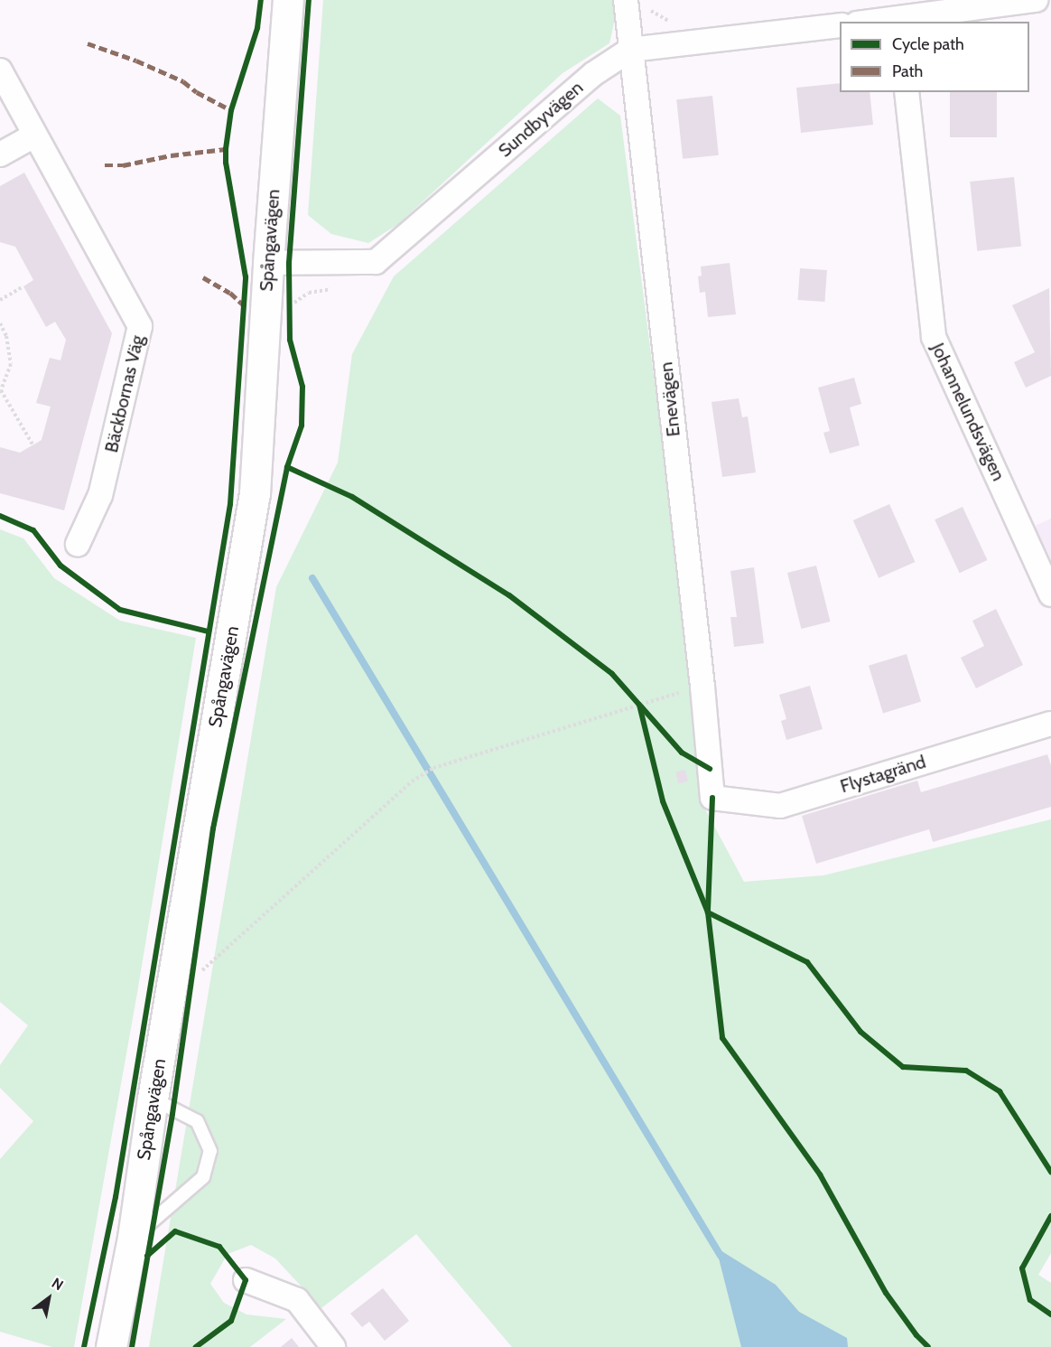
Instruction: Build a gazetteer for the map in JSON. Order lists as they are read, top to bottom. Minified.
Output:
{"streets":{"street":["Sundbyvägen","Spångavägen","Bäckbornas Väg","Enevägen","Johannelundsvägen","Flystagränd"]},"crossings":[["Sundbyvägen","Spångavägen"],["Sundbyvägen","Enevägen"],["Enevägen","Flystagränd"]],"legend":["Cycle path","Path"],"north":"top right"}
